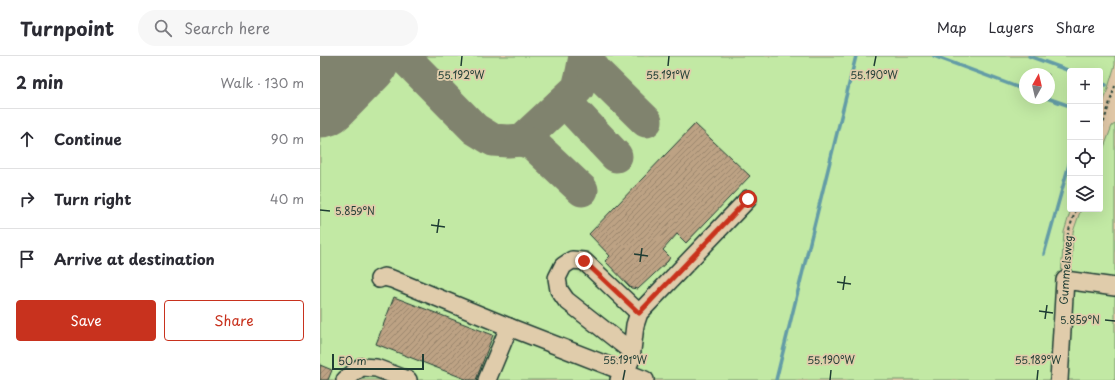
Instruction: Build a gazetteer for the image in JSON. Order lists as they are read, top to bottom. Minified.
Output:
{"streets":{"street":["Gummelsweg"]},"scale_bar":"50 m","north":"top","page":{"header":"Turnpoint","search":"Search here","nav":["Map","Layers","Share"],"heading":["2 min","Walk · 130 m"],"map_buttons":["+","−"],"list":[["Continue","90 m"],["Turn right","40 m"],"Arrive at destination"],"buttons":["Save","Share"],"scale":"50 m"},"coordinates":["55.192°W","55.191°W","55.190°W","5.859°N","55.189°W"]}
